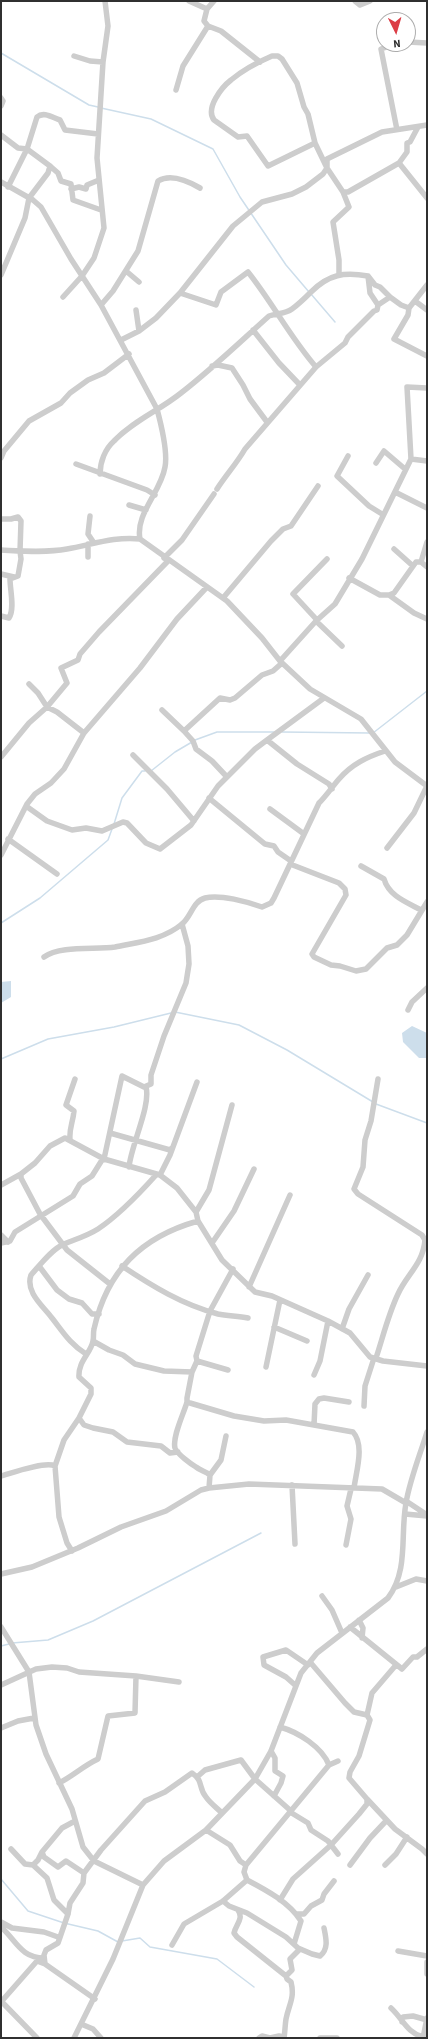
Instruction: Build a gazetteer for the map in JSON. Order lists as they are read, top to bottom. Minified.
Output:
{"north":"bottom"}
